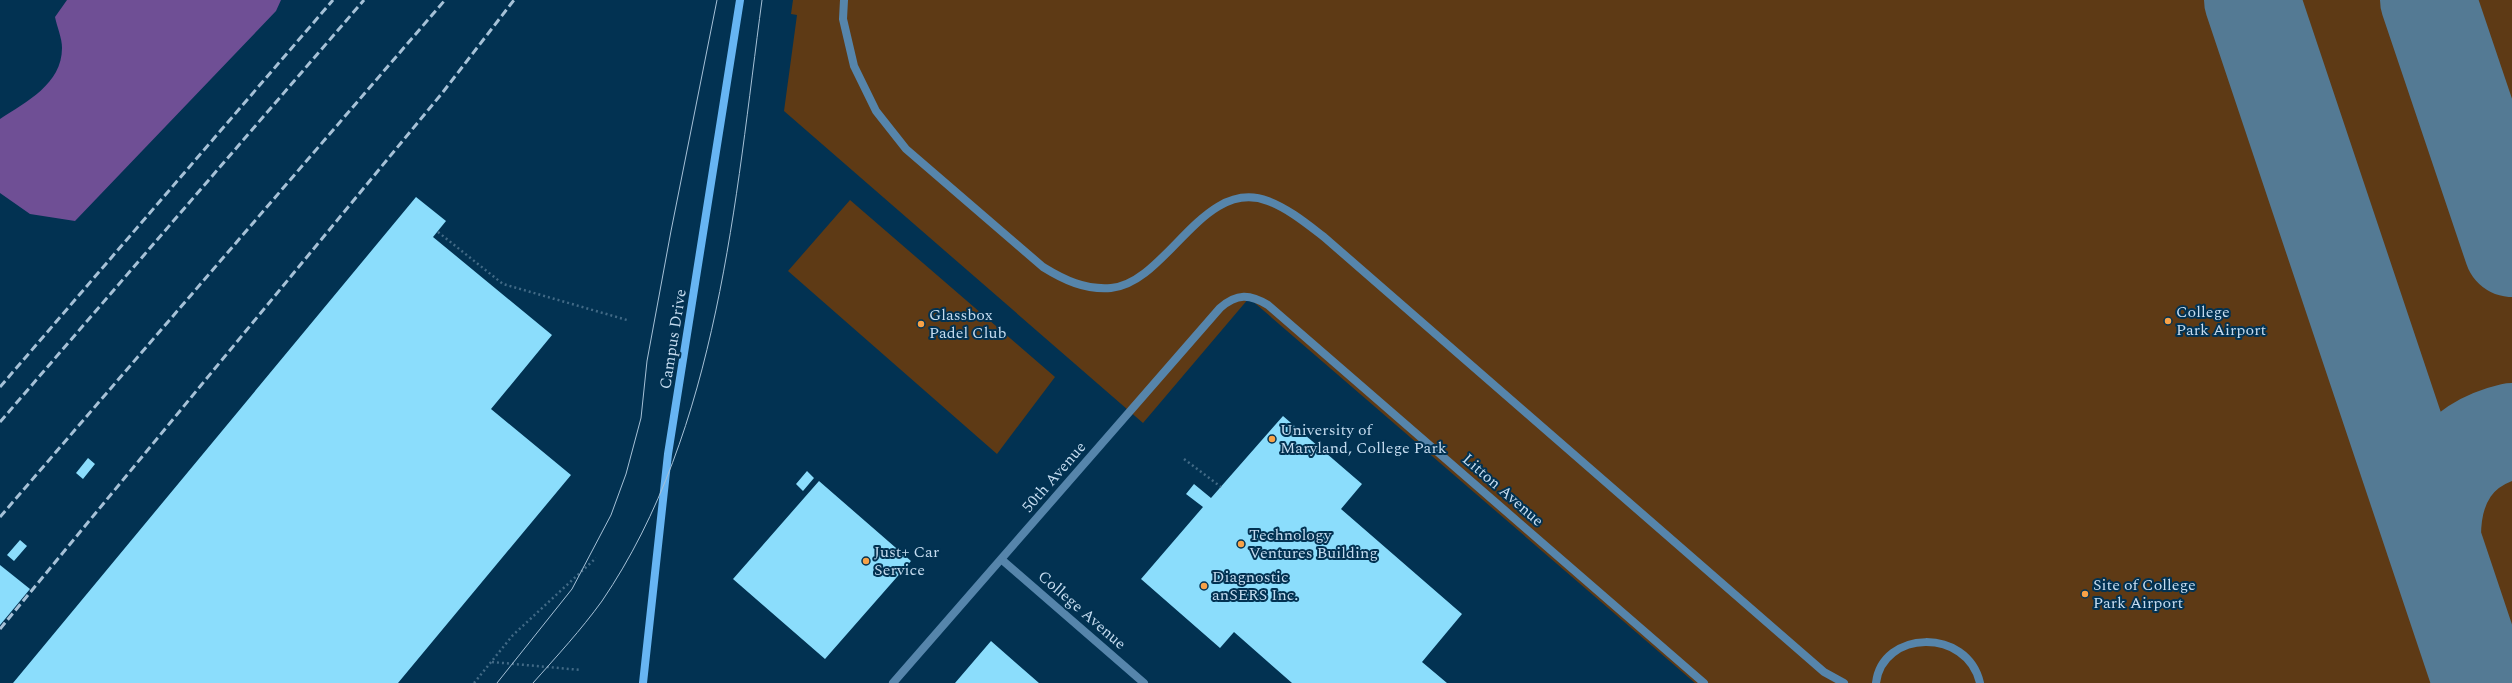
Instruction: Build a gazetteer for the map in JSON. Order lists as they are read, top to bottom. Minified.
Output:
{"streets":{"main road":["Campus Drive"],"street":["50th Avenue","Litton Avenue","College Avenue"]},"crossings":[["50th Avenue","Litton Avenue"],["50th Avenue","College Avenue"]],"places":["College Park Airport","Glassbox Padel Club","University of Maryland, College Park","Technology Ventures Building","Just+ Car Service","Diagnostic anSERS Inc.","Site of College Park Airport"]}
